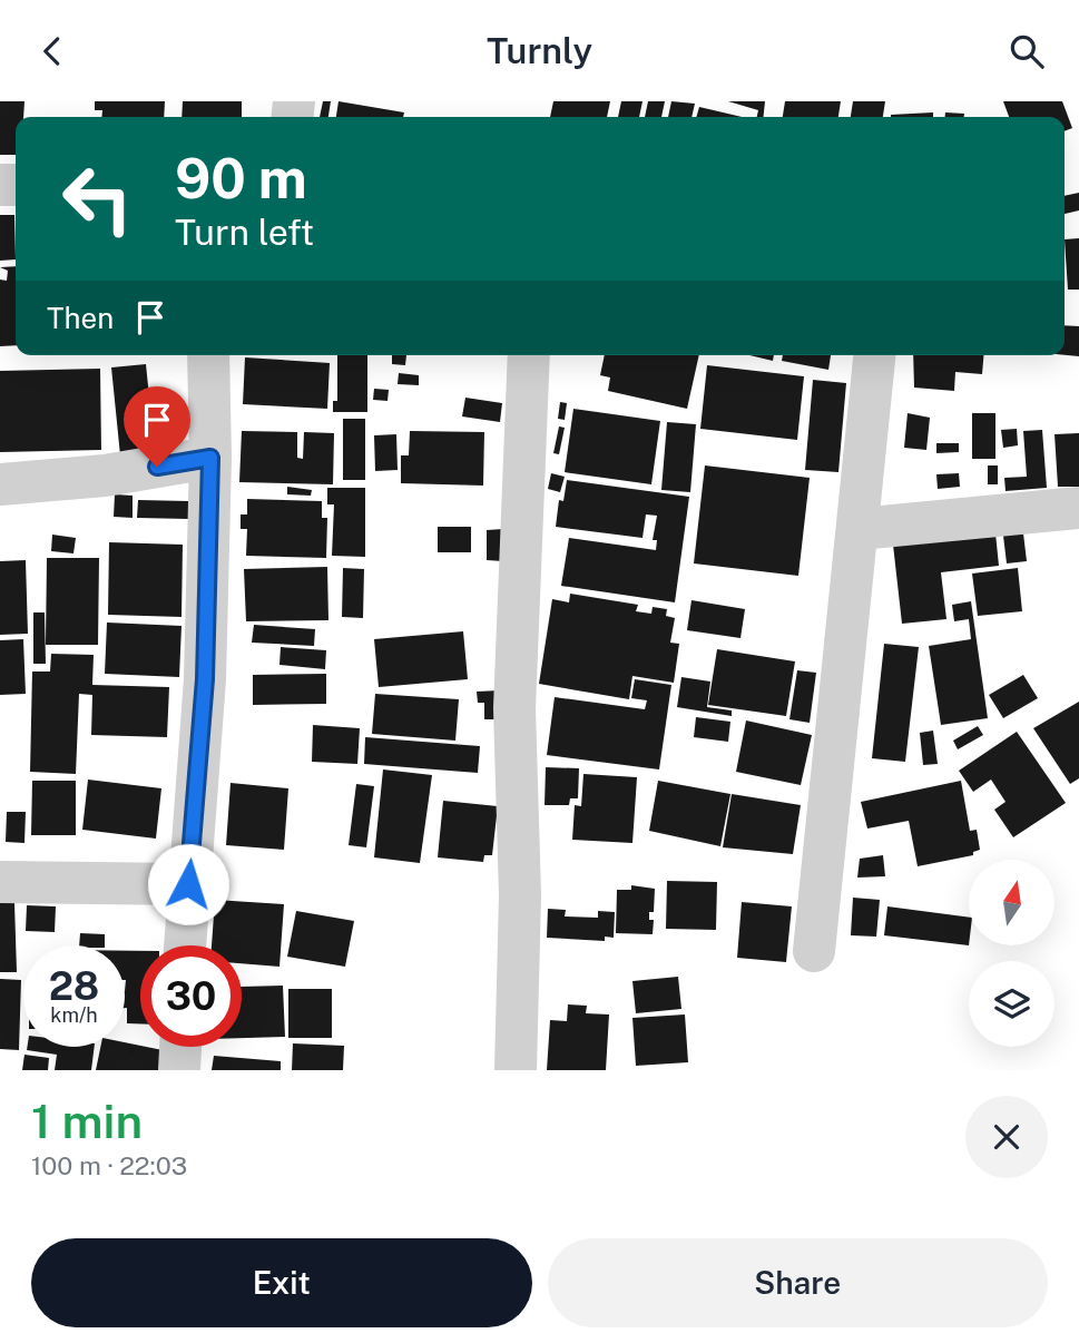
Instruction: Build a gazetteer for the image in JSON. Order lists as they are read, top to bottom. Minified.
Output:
{"north":"top","page":{"header":"Turnly","turn":["90 m","Turn left"],"then":"Then","speed":"28 km/h","limit":"30","heading":["1 min","100 m · 22:03"],"buttons":["Exit","Share"]}}
